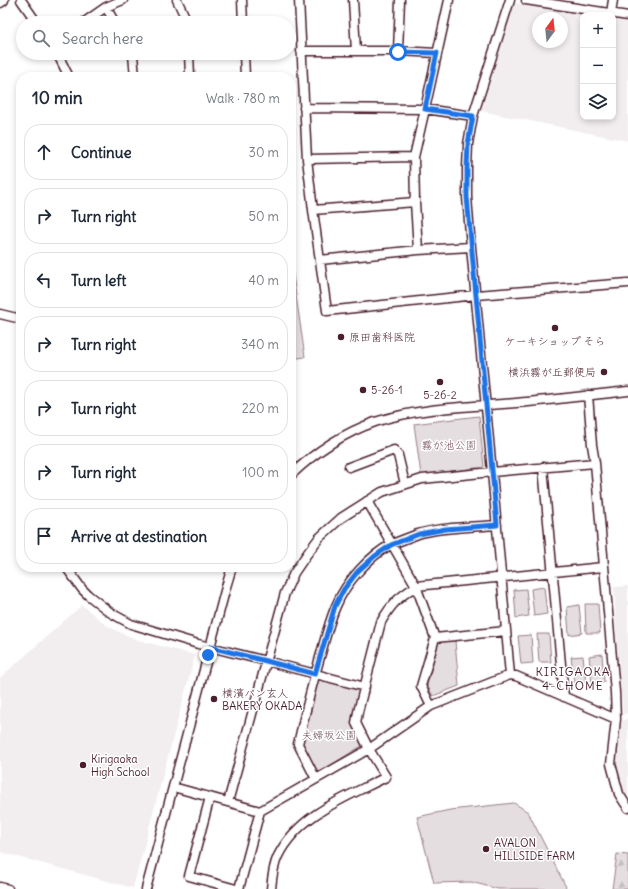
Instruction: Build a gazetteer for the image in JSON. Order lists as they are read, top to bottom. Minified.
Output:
{"districts":["KIRIGAOKA 4-CHOME"],"parks":["霧が池公園","夫婦坂公園"],"places":["ケーキショップ そら","原田歯科医院","横浜霧が丘郵便局","5-26-2","5-26-1","横濱パン玄人 BAKERY OKADA","Kirigaoka High School","AVALON HILLSIDE FARM"],"north":"top","page":{"map_buttons":["+","−"],"search":"Search here","heading":["10 min","Walk · 780 m"],"list":[["Continue","30 m"],["Turn right","50 m"],["Turn left","40 m"],["Turn right","340 m"],["Turn right","220 m"],["Turn right","100 m"],"Arrive at destination"]}}
